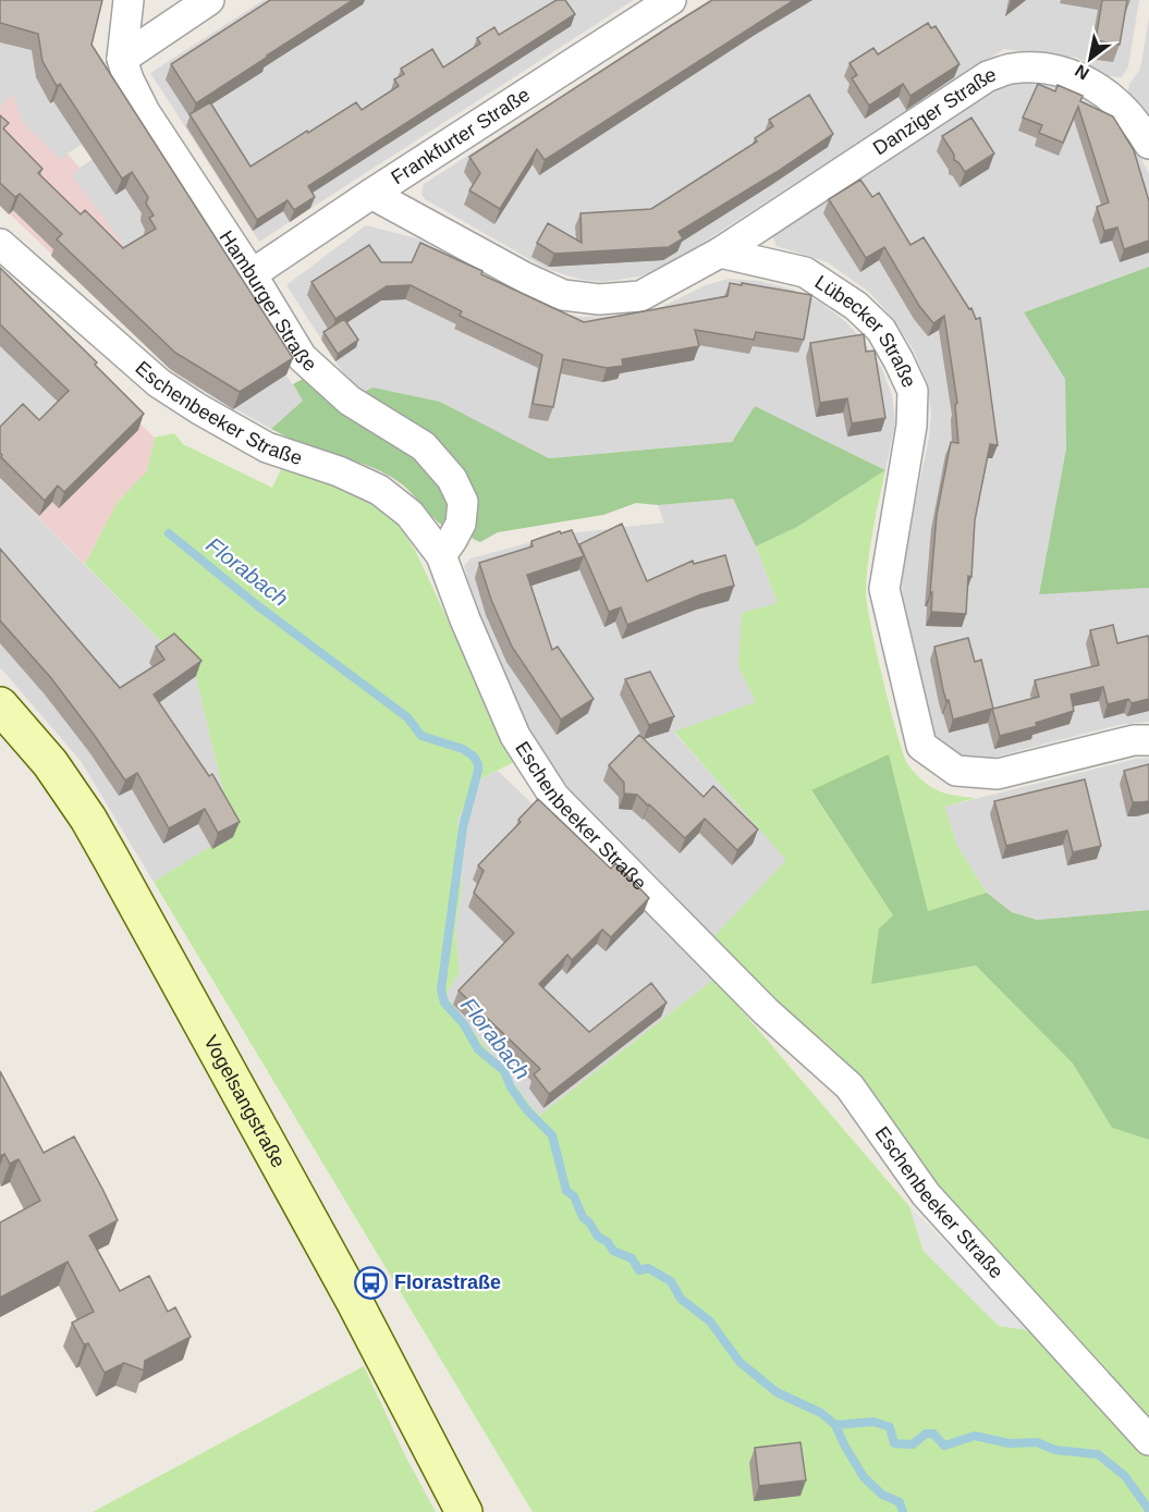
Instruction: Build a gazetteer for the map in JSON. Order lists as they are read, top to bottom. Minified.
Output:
{"streets":{"street":["Danziger Straße","Frankfurter Straße","Hamburger Straße","Lübecker Straße","Eschenbeeker Straße","Vogelsangstraße"]},"crossings":[["Danziger Straße","Lübecker Straße"],["Frankfurter Straße","Hamburger Straße"],["Hamburger Straße","Eschenbeeker Straße"]],"water":["Florabach"],"places":{"bus stop":["Florastraße"]},"north":"bottom left"}
